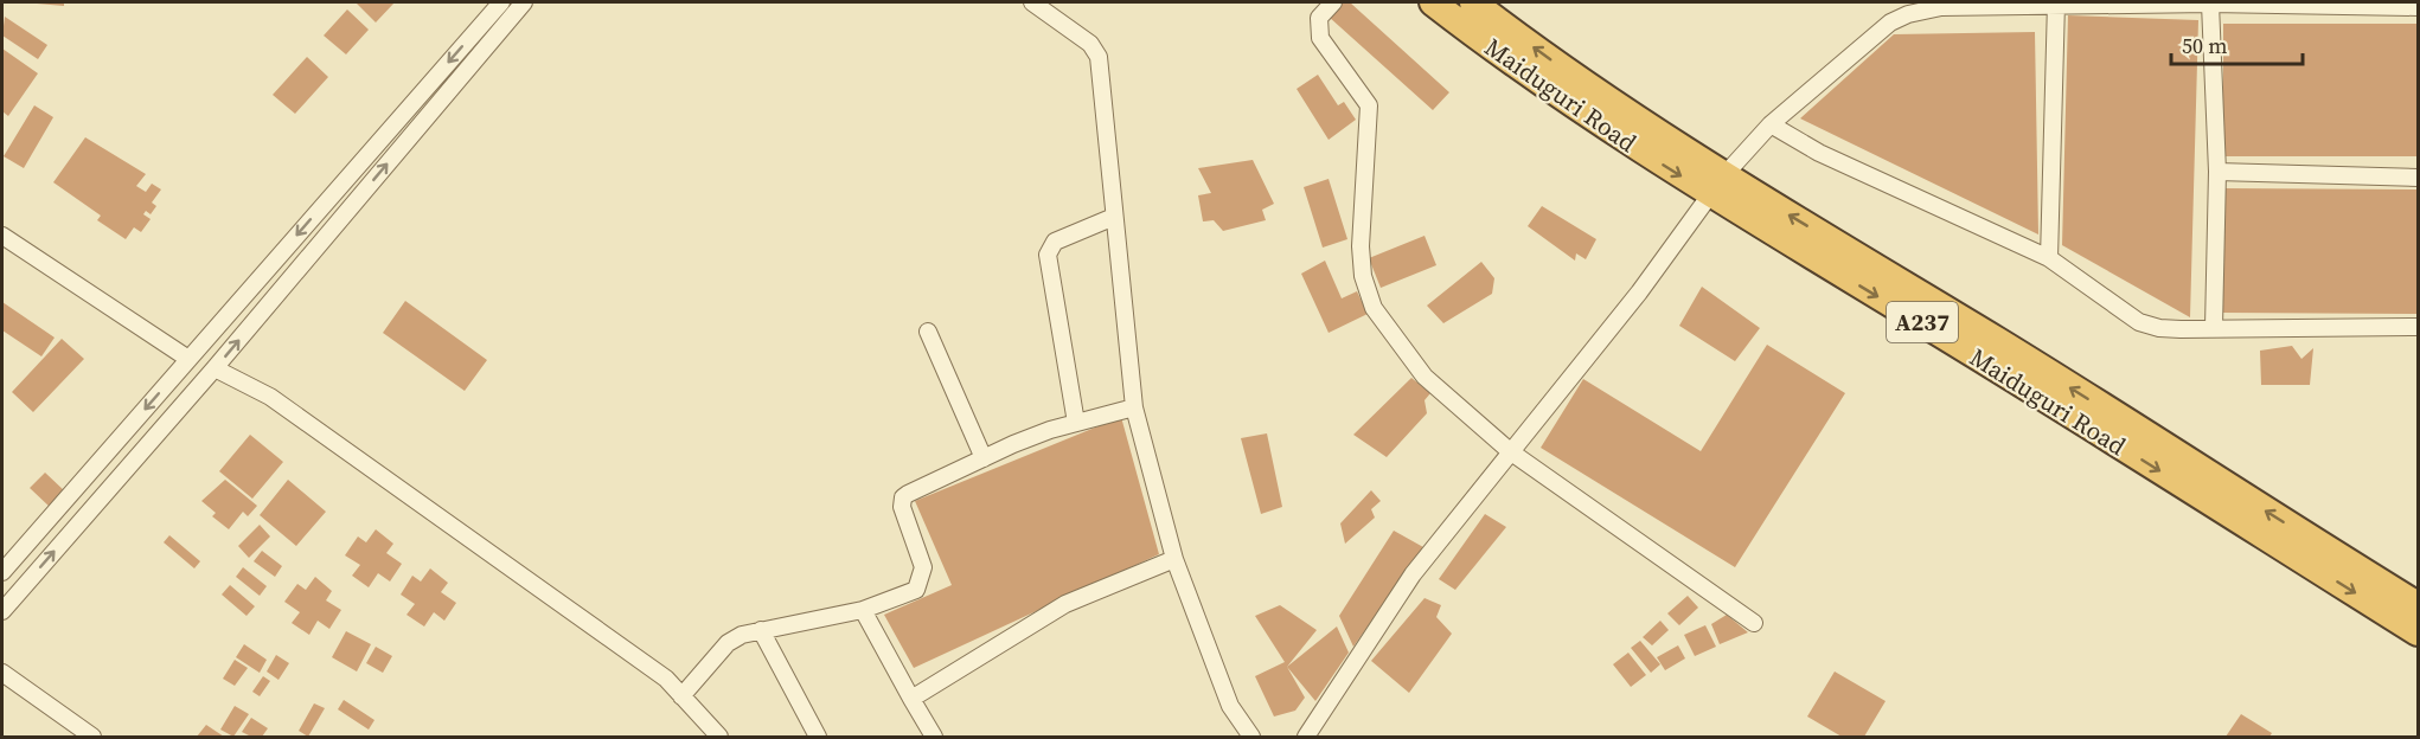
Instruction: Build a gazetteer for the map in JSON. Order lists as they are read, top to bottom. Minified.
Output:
{"streets":{"highway":["Maiduguri Road","A237"]},"scale_bar":"50 m"}
